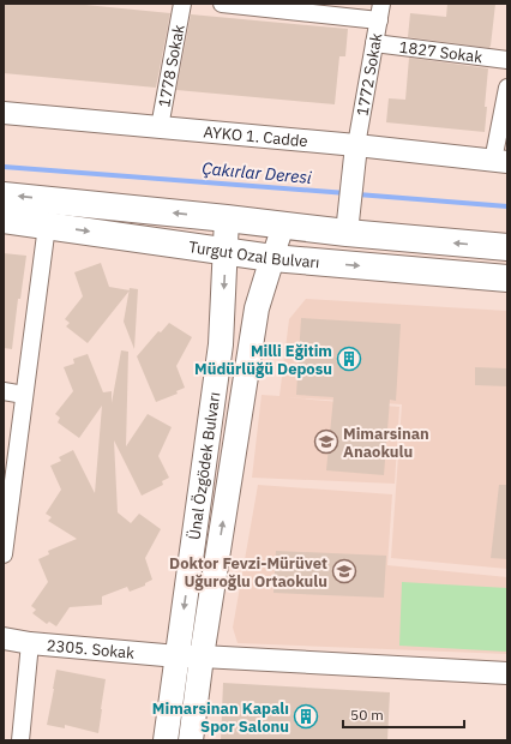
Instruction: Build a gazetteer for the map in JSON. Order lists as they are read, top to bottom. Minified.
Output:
{"streets":{"main road":["Turgut Ozal Bulvarı","Ünal Özgödek Bulvarı"],"street":["1827 Sokak","1778 Sokak","1772 Sokak","AYKO 1. Cadde","2305. Sokak"]},"crossings":[["1827 Sokak","1772 Sokak"],["1778 Sokak","AYKO 1. Cadde"],["1772 Sokak","AYKO 1. Cadde"],["Turgut Ozal Bulvarı","Ünal Özgödek Bulvarı"],["Ünal Özgödek Bulvarı","2305. Sokak"]],"water":["Çakırlar Deresi"],"places":{"building":["Milli Eğitim Müdürlüğü Deposu","Mimarsinan Kapalı Spor Salonu"],"school or university":["Mimarsinan Anaokulu","Doktor Fevzi-Mürüvet Uğuroğlu Ortaokulu"]},"scale_bar":"50 m"}
